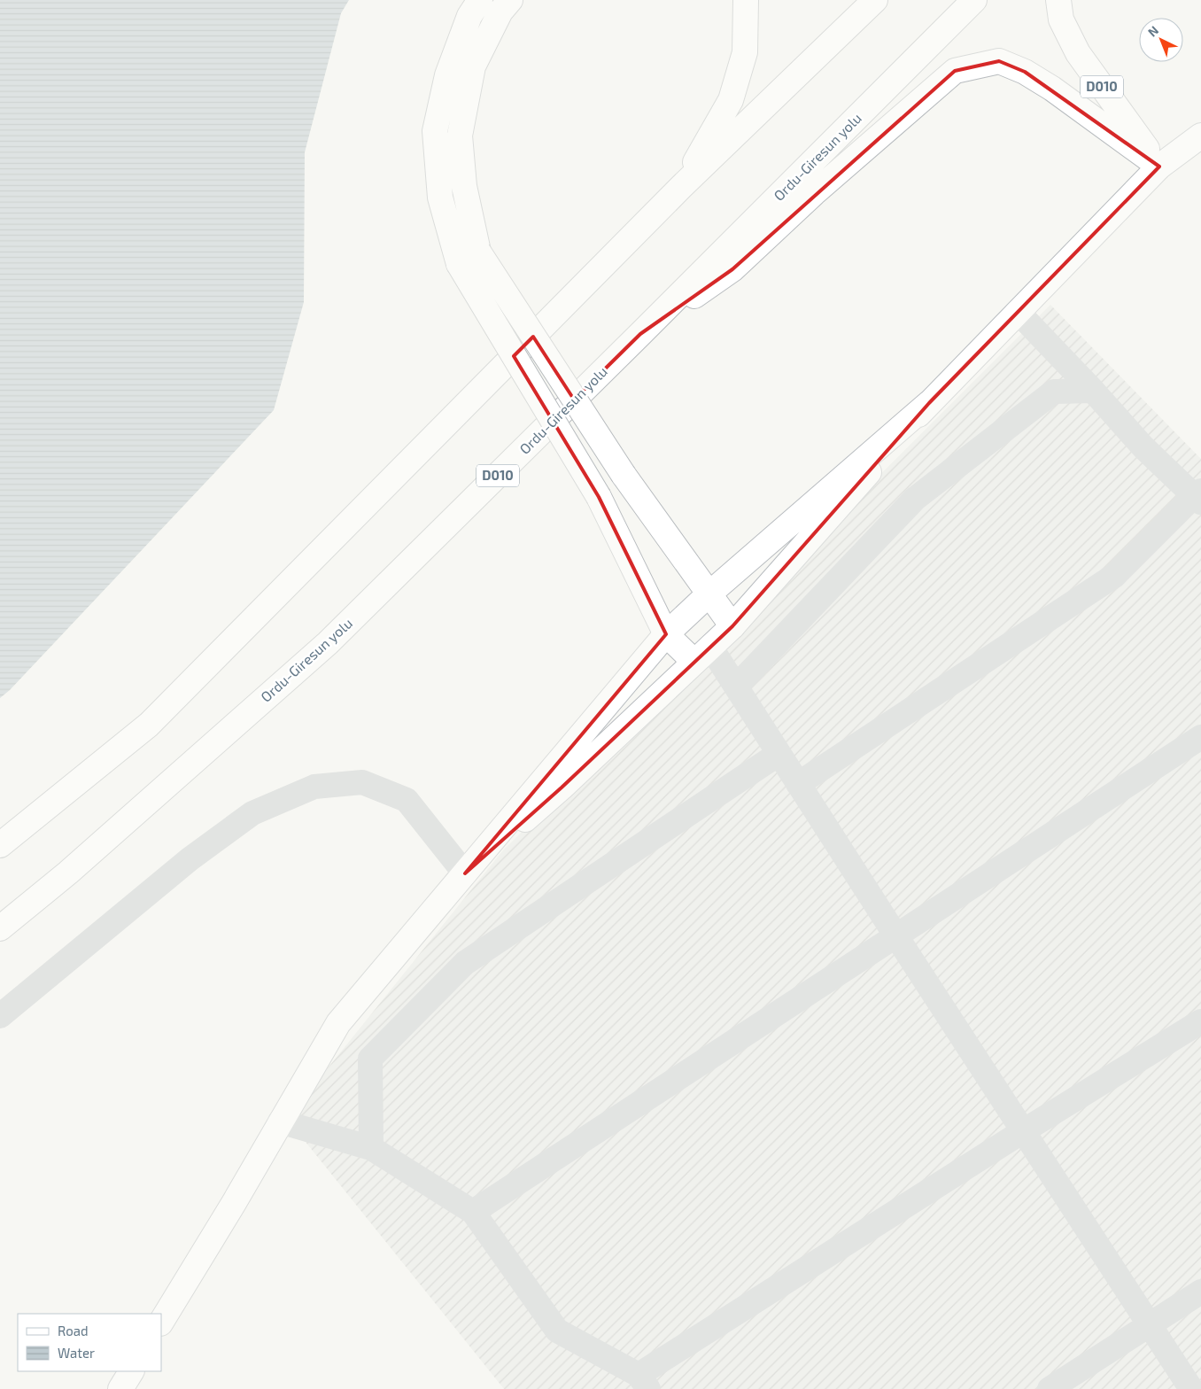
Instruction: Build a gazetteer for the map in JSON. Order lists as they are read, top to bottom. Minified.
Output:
{"streets":{"main road":["D010","Ordu-Giresun yolu"]},"legend":["Road","Water"],"north":"top left"}
